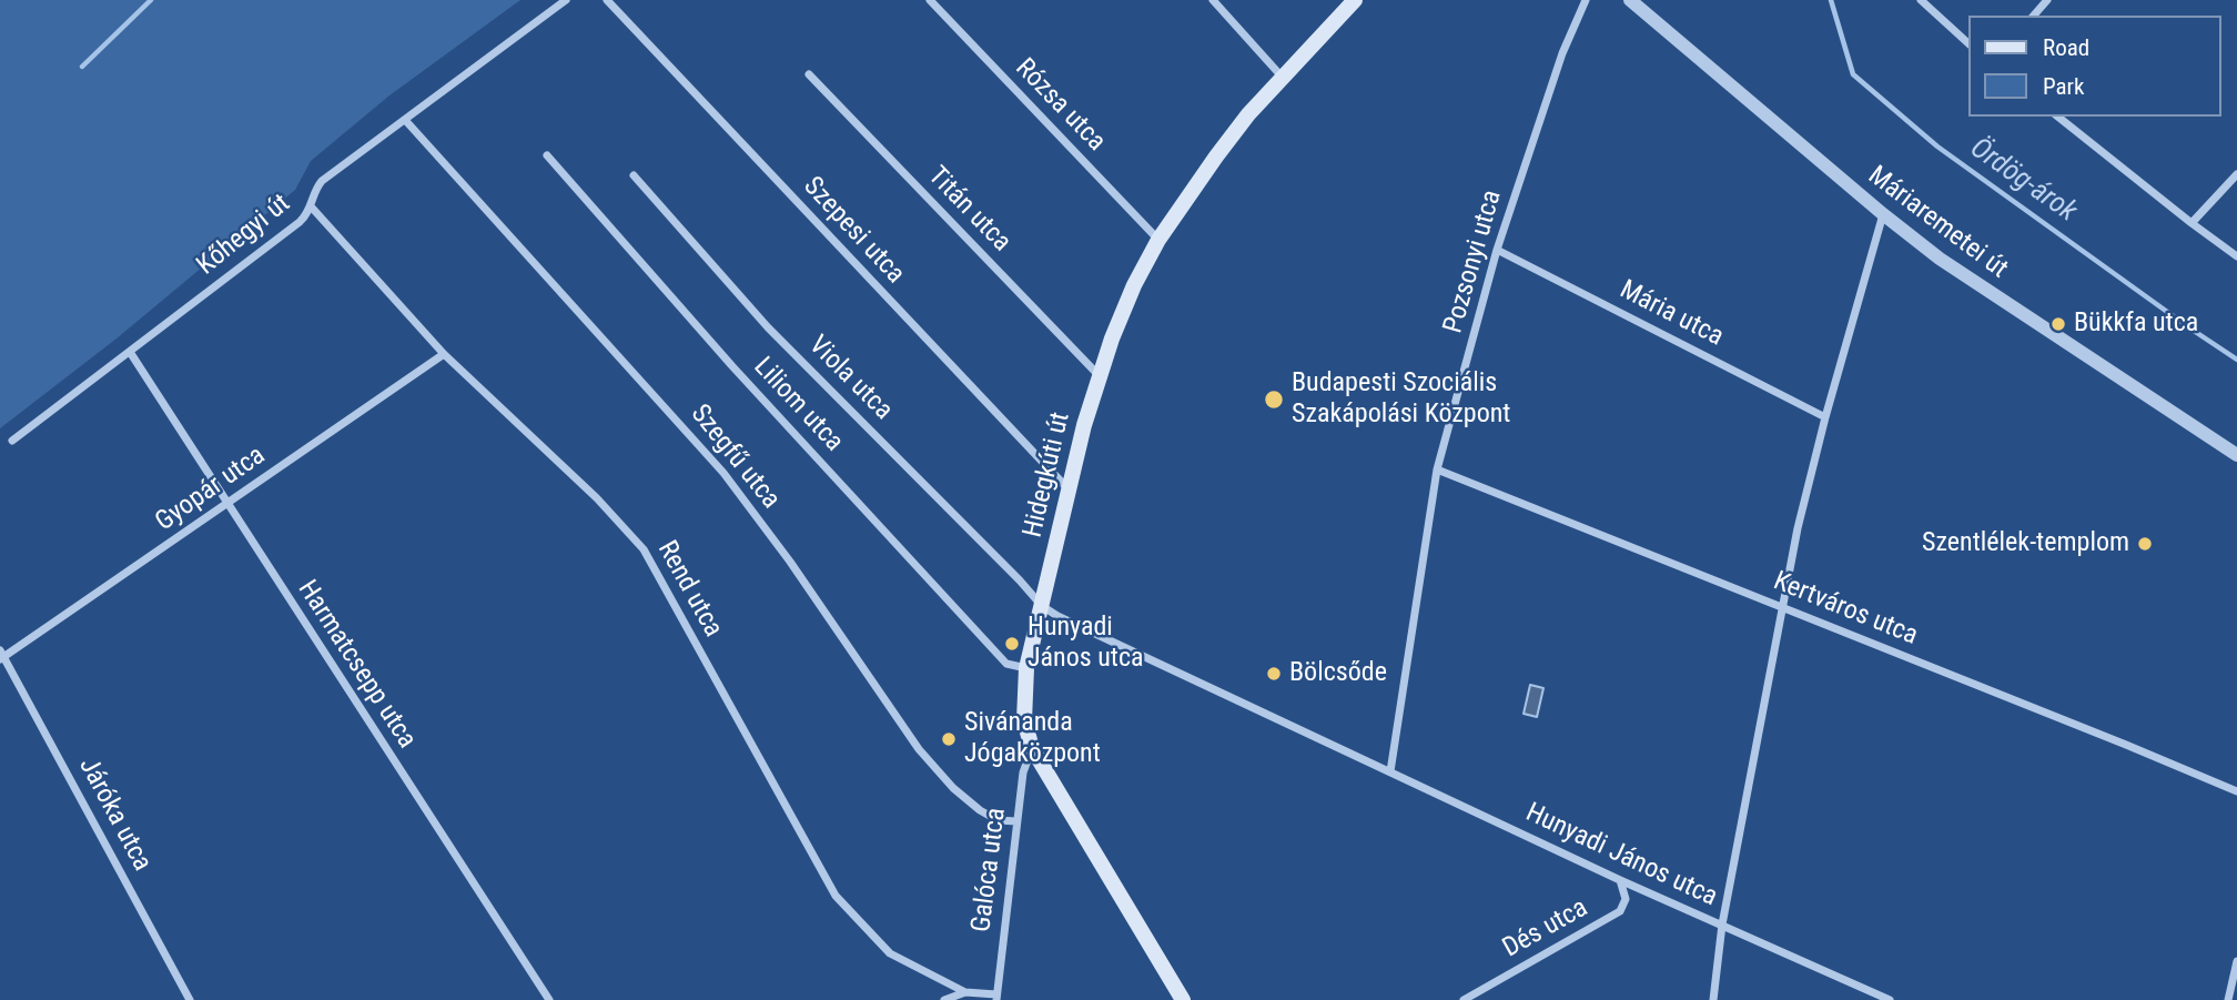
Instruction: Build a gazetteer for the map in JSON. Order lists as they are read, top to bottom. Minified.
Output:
{"streets":{"main road":["Hidegkúti út"],"street":["Rózsa utca","Titán utca","Máriaremetei út","Szepesi utca","Kőhegyi út","Pozsonyi utca","Mária utca","Viola utca","Liliom utca","Szegfű utca","Gyopár utca","Rend utca","Kertváros utca","Harmatcsepp utca","Járóka utca","Hunyadi János utca","Galóca utca","Dés utca"]},"crossings":[["Rózsa utca","Hidegkúti út"],["Titán utca","Hidegkúti út"],["Szepesi utca","Hidegkúti út"],["Kőhegyi út","Szegfű utca"],["Kőhegyi út","Rend utca"],["Kőhegyi út","Harmatcsepp utca"],["Pozsonyi utca","Mária utca"],["Pozsonyi utca","Kertváros utca"],["Pozsonyi utca","Hunyadi János utca"],["Viola utca","Hidegkúti út"],["Viola utca","Hunyadi János utca"],["Liliom utca","Hidegkúti út"],["Szegfű utca","Galóca utca"],["Hidegkúti út","Hunyadi János utca"],["Hidegkúti út","Galóca utca"],["Gyopár utca","Rend utca"],["Gyopár utca","Harmatcsepp utca"],["Gyopár utca","Járóka utca"],["Rend utca","Galóca utca"],["Hunyadi János utca","Dés utca"]],"water":["Ördög-árok"],"places":["Bükkfa utca","Budapesti Szociális Szakápolási Központ","Szentlélek-templom","Hunyadi János utca","Bölcsőde","Sivánanda Jógaközpont"],"legend":["Road","Park"]}
